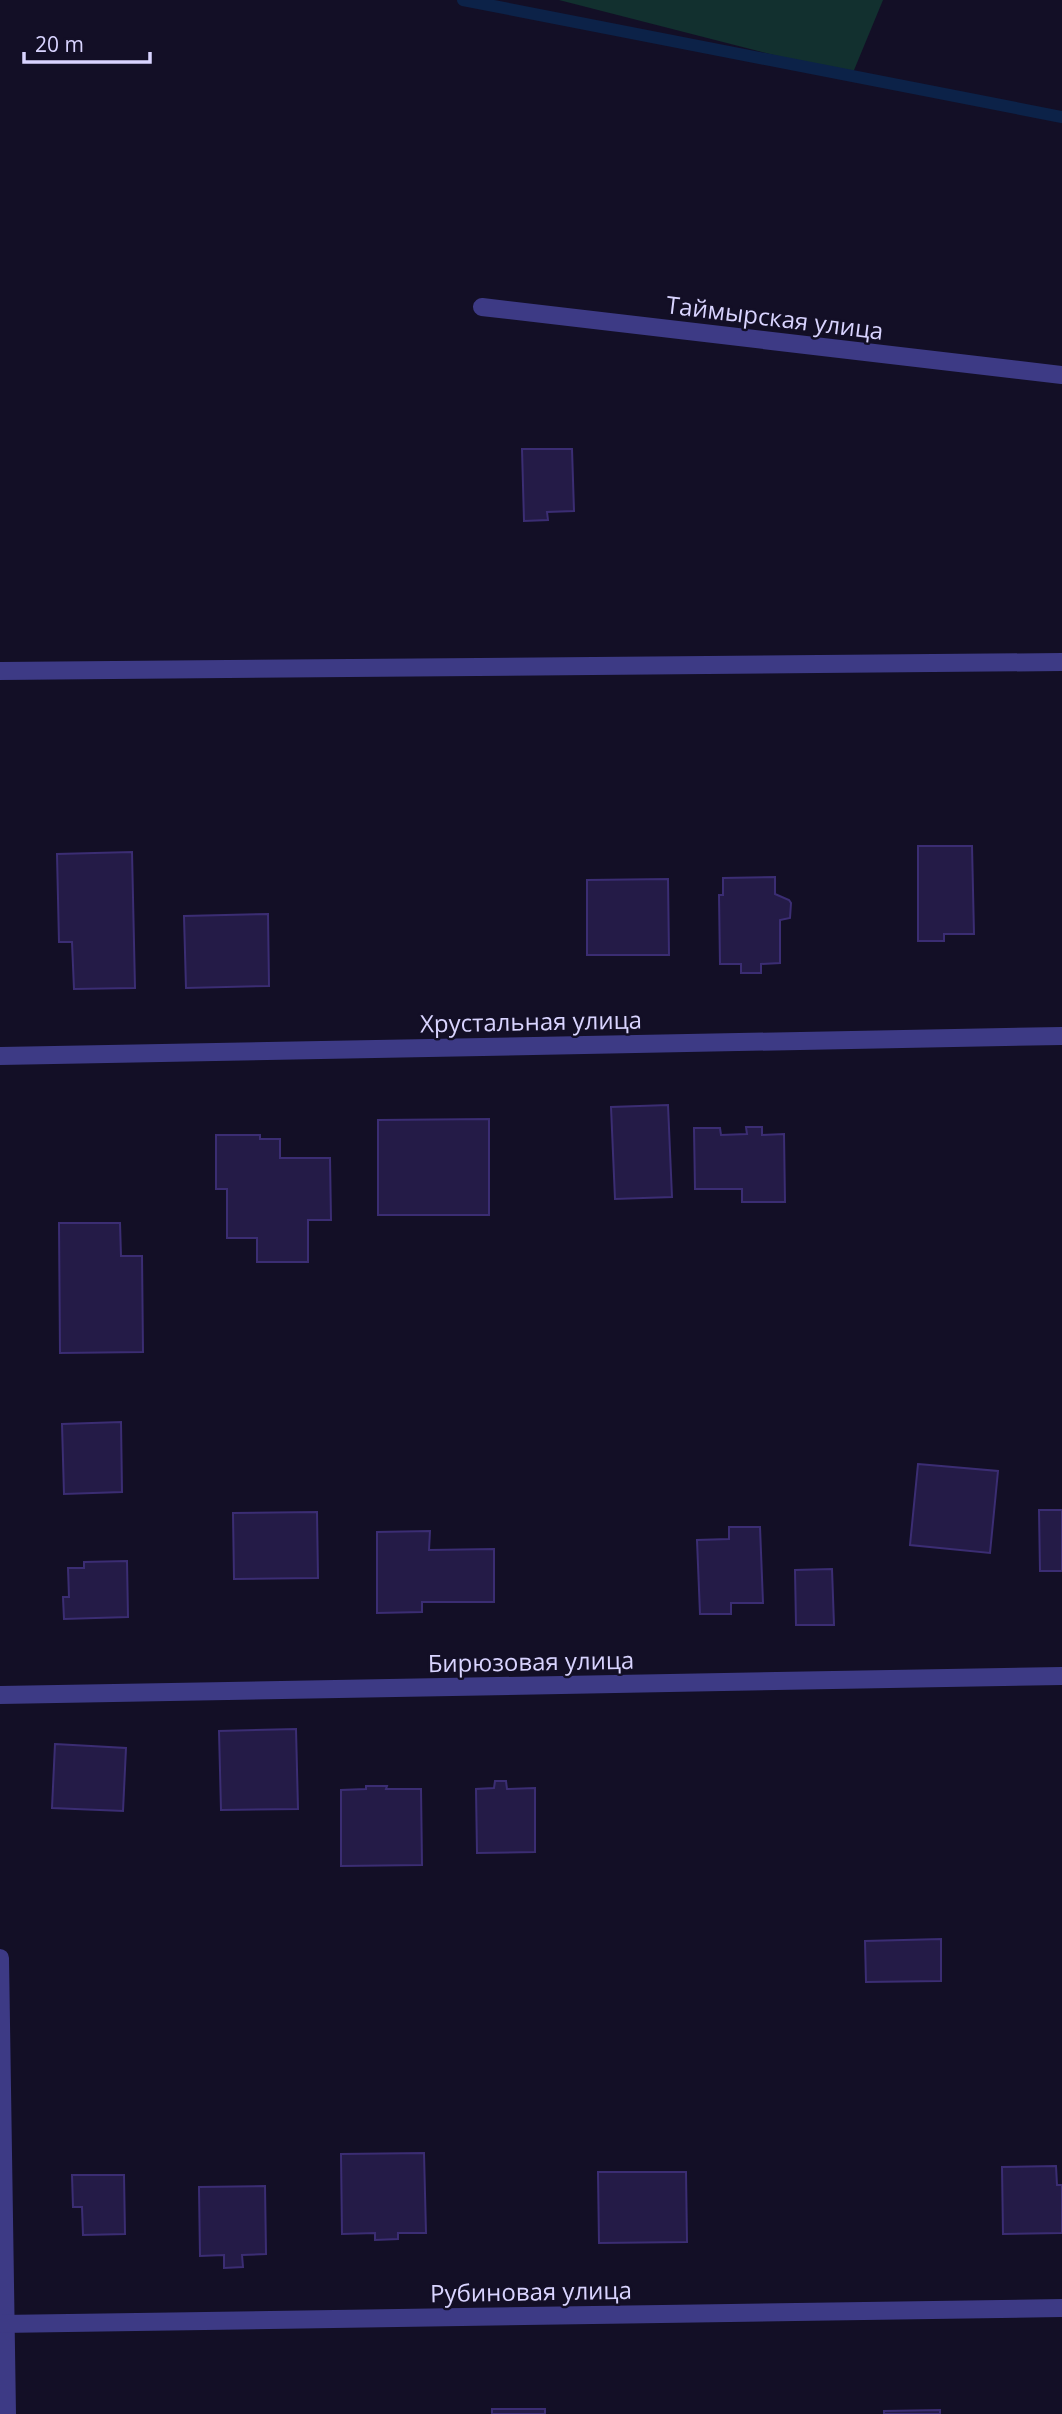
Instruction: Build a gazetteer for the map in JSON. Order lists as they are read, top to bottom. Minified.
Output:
{"streets":{"street":["Таймырская улица","Хрустальная улица","Бирюзовая улица","Рубиновая улица"]},"scale_bar":"20 m"}
